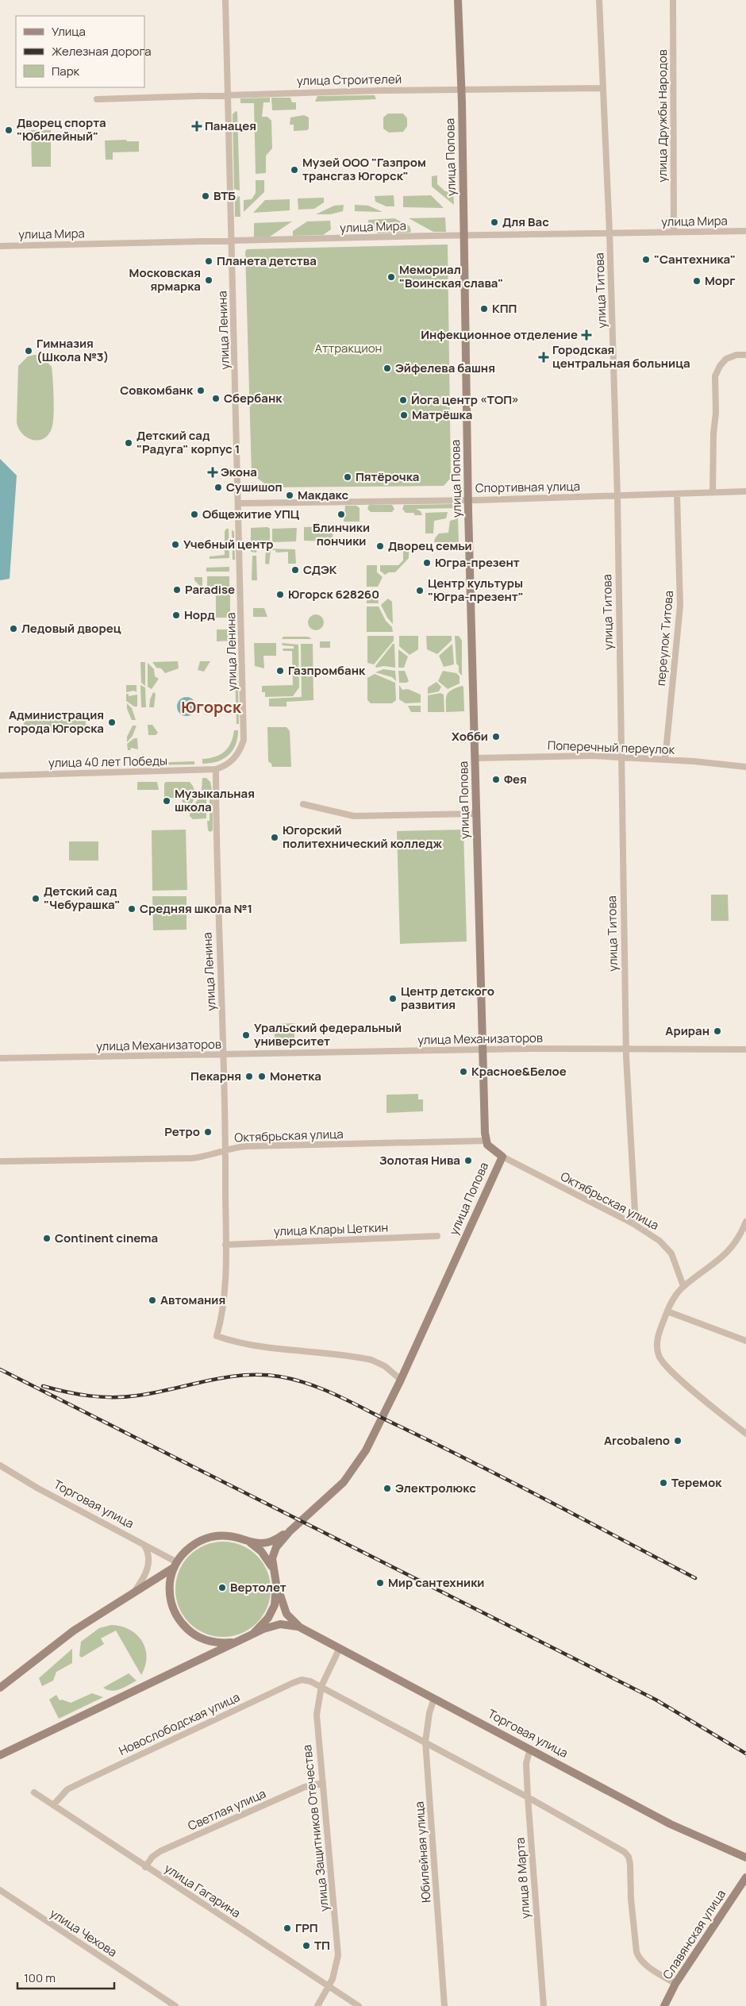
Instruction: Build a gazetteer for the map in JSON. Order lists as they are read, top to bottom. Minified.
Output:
{"streets":{"street":["улица Строителей","улица Дружбы Народов","улица Попова","улица Мира","улица Титова","улица Ленина","Спортивная улица","переулок Титова","Поперечный переулок","улица 40 лет Победы","улица Механизаторов","Октябрьская улица","улица Клары Цеткин","Торговая улица","Новослободская улица","Светлая улица","улица Защитников Отечества","Юбилейная улица","улица 8 Марта","улица Гагарина","улица Чехова","Славянская улица"]},"crossings":[["улица Строителей","улица Попова"],["улица Строителей","улица Титова"],["улица Строителей","улица Ленина"],["улица Дружбы Народов","улица Мира"],["улица Попова","улица Мира"],["улица Попова","улица Ленина"],["улица Попова","Спортивная улица"],["улица Попова","Поперечный переулок"],["улица Попова","улица Механизаторов"],["улица Попова","Октябрьская улица"],["улица Мира","улица Титова"],["улица Мира","улица Ленина"],["улица Титова","Спортивная улица"],["улица Титова","Поперечный переулок"],["улица Титова","улица Механизаторов"],["улица Титова","Октябрьская улица"],["улица Ленина","Спортивная улица"],["улица Ленина","улица 40 лет Победы"],["улица Ленина","улица Механизаторов"],["улица Ленина","Октябрьская улица"],["улица Ленина","улица Клары Цеткин"],["Спортивная улица","переулок Титова"],["переулок Титова","Поперечный переулок"],["Торговая улица","улица Защитников Отечества"],["Торговая улица","Юбилейная улица"],["Торговая улица","улица 8 Марта"],["Новослободская улица","улица Защитников Отечества"],["Новослободская улица","Юбилейная улица"],["Новослободская улица","улица 8 Марта"],["Новослободская улица","улица Гагарина"],["Новослободская улица","Славянская улица"],["Светлая улица","улица Защитников Отечества"],["Светлая улица","улица Гагарина"],["улица Защитников Отечества","улица Гагарина"]],"districts":["Югорск"],"parks":["Аттракцион"],"places":{"health":["Панацея","Инфекционное отделение","Городская центральная больница","Экона"],"other":["Дворец спорта \"Юбилейный\"","Музей ООО \"Газпром трансгаз Югорск\"","ВТБ","Для Вас","\"Сантехника\"","Планета детства","Мемориал \"Воинская слава\"","Московская ярмарка","Морг","КПП","Гимназия (Школа №3)","Эйфелева башня","Совкомбанк","Сбербанк","Йога центр «ТОП»","Матрёшка","Детский сад \"Радуга\" корпус 1","Пятёрочка","Сушишоп","Макдакс","Общежитие УПЦ","Блинчики пончики","Учебный центр","Дворец семьи","Югра-презент","СДЭК","Paradise","Центр культуры \"Югра-презент\"","Югорск 628260","Норд","Ледовый дворец","Газпромбанк","Администрация города Югорска","Хобби","Фея","Музыкальная школа","Югорский политехнический колледж","Детский сад \"Чебурашка\"","Средняя школа №1","Центр детского развития","Ариран","Уральский федеральный университет","Красное&Белое","Пекарня","Монетка","Ретро","Золотая Нива","Continent cinema","Автомания","Arcobaleno","Теремок","Электролюкс","Мир сантехники","Вертолет","ГРП","ТП"]},"legend":["Улица","Железная дорога","Парк"],"scale_bar":"100 m"}
